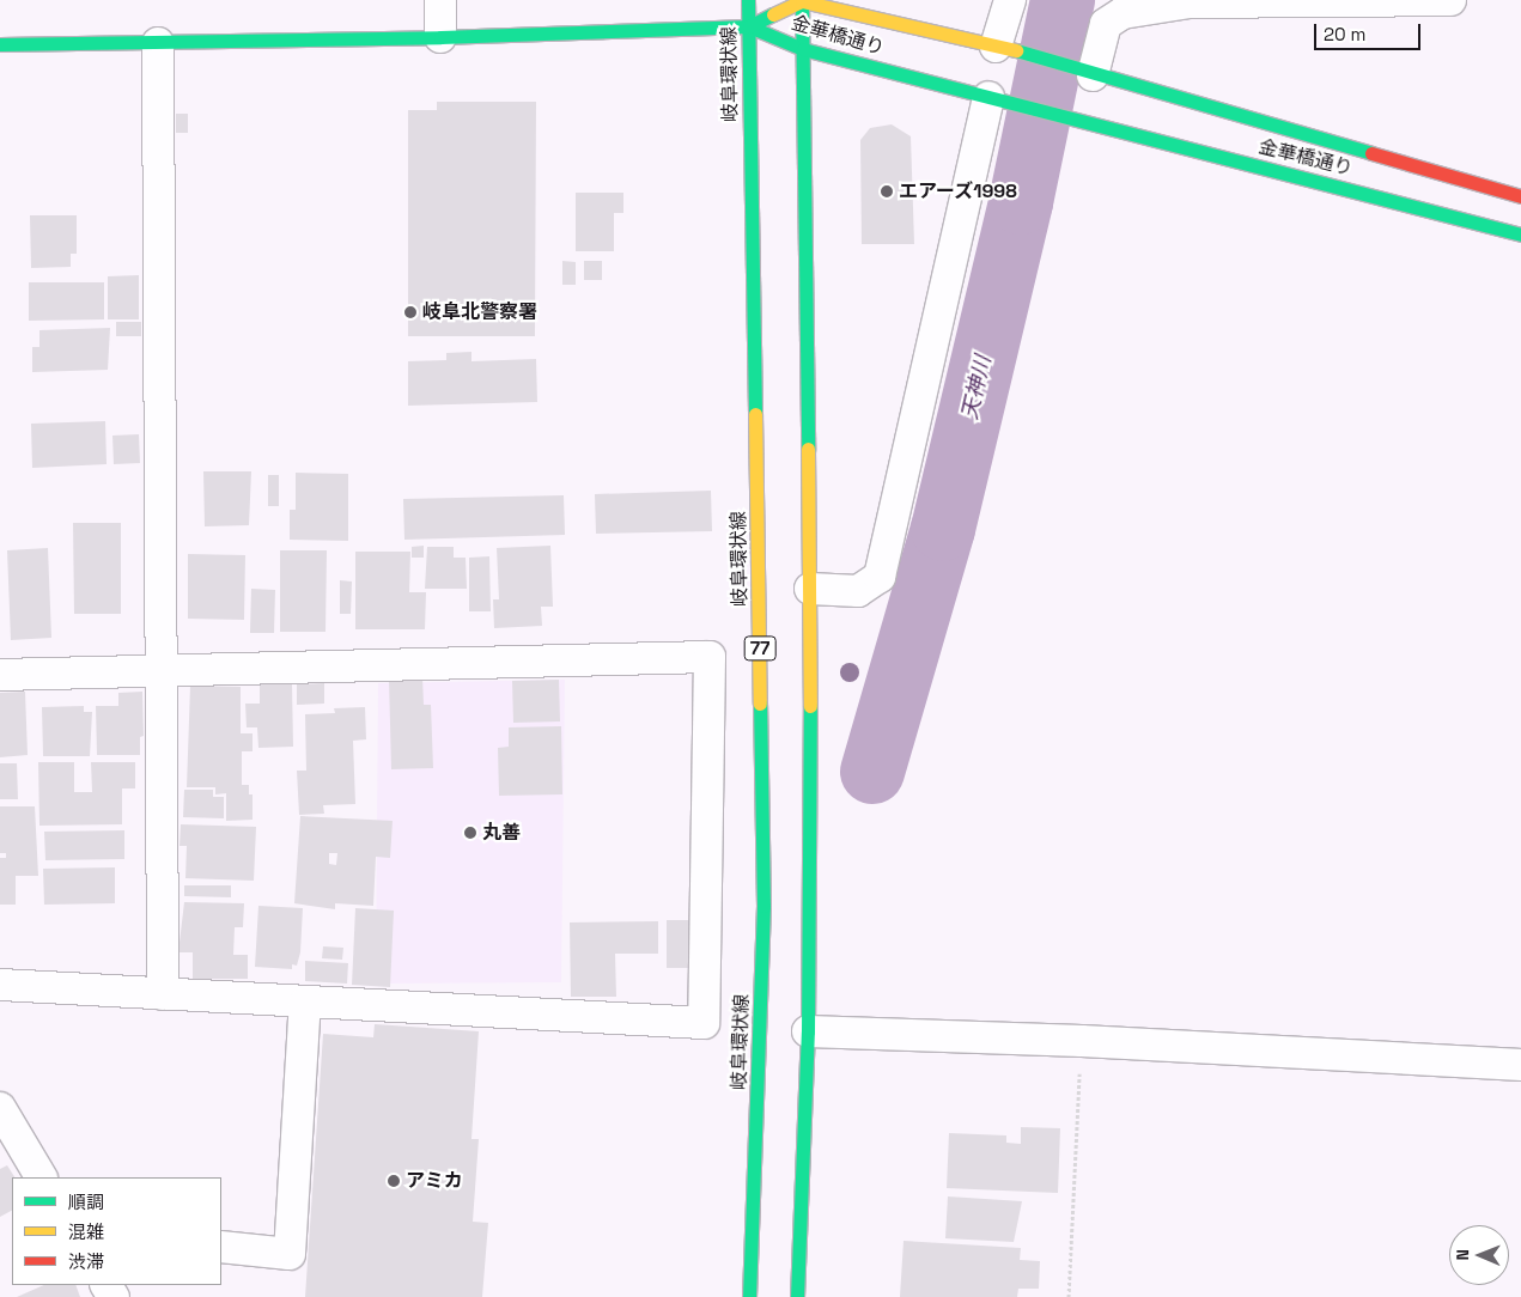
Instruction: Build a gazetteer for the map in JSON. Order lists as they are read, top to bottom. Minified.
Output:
{"streets":{"main road":["金華橋通り","岐阜環状線","77"]},"crossings":[["金華橋通り","岐阜環状線"]],"water":["天神川"],"places":["エアーズ1998","岐阜北警察署","丸善","アミカ"],"legend":["順調","混雑","渋滞"],"scale_bar":"20 m","north":"left"}
